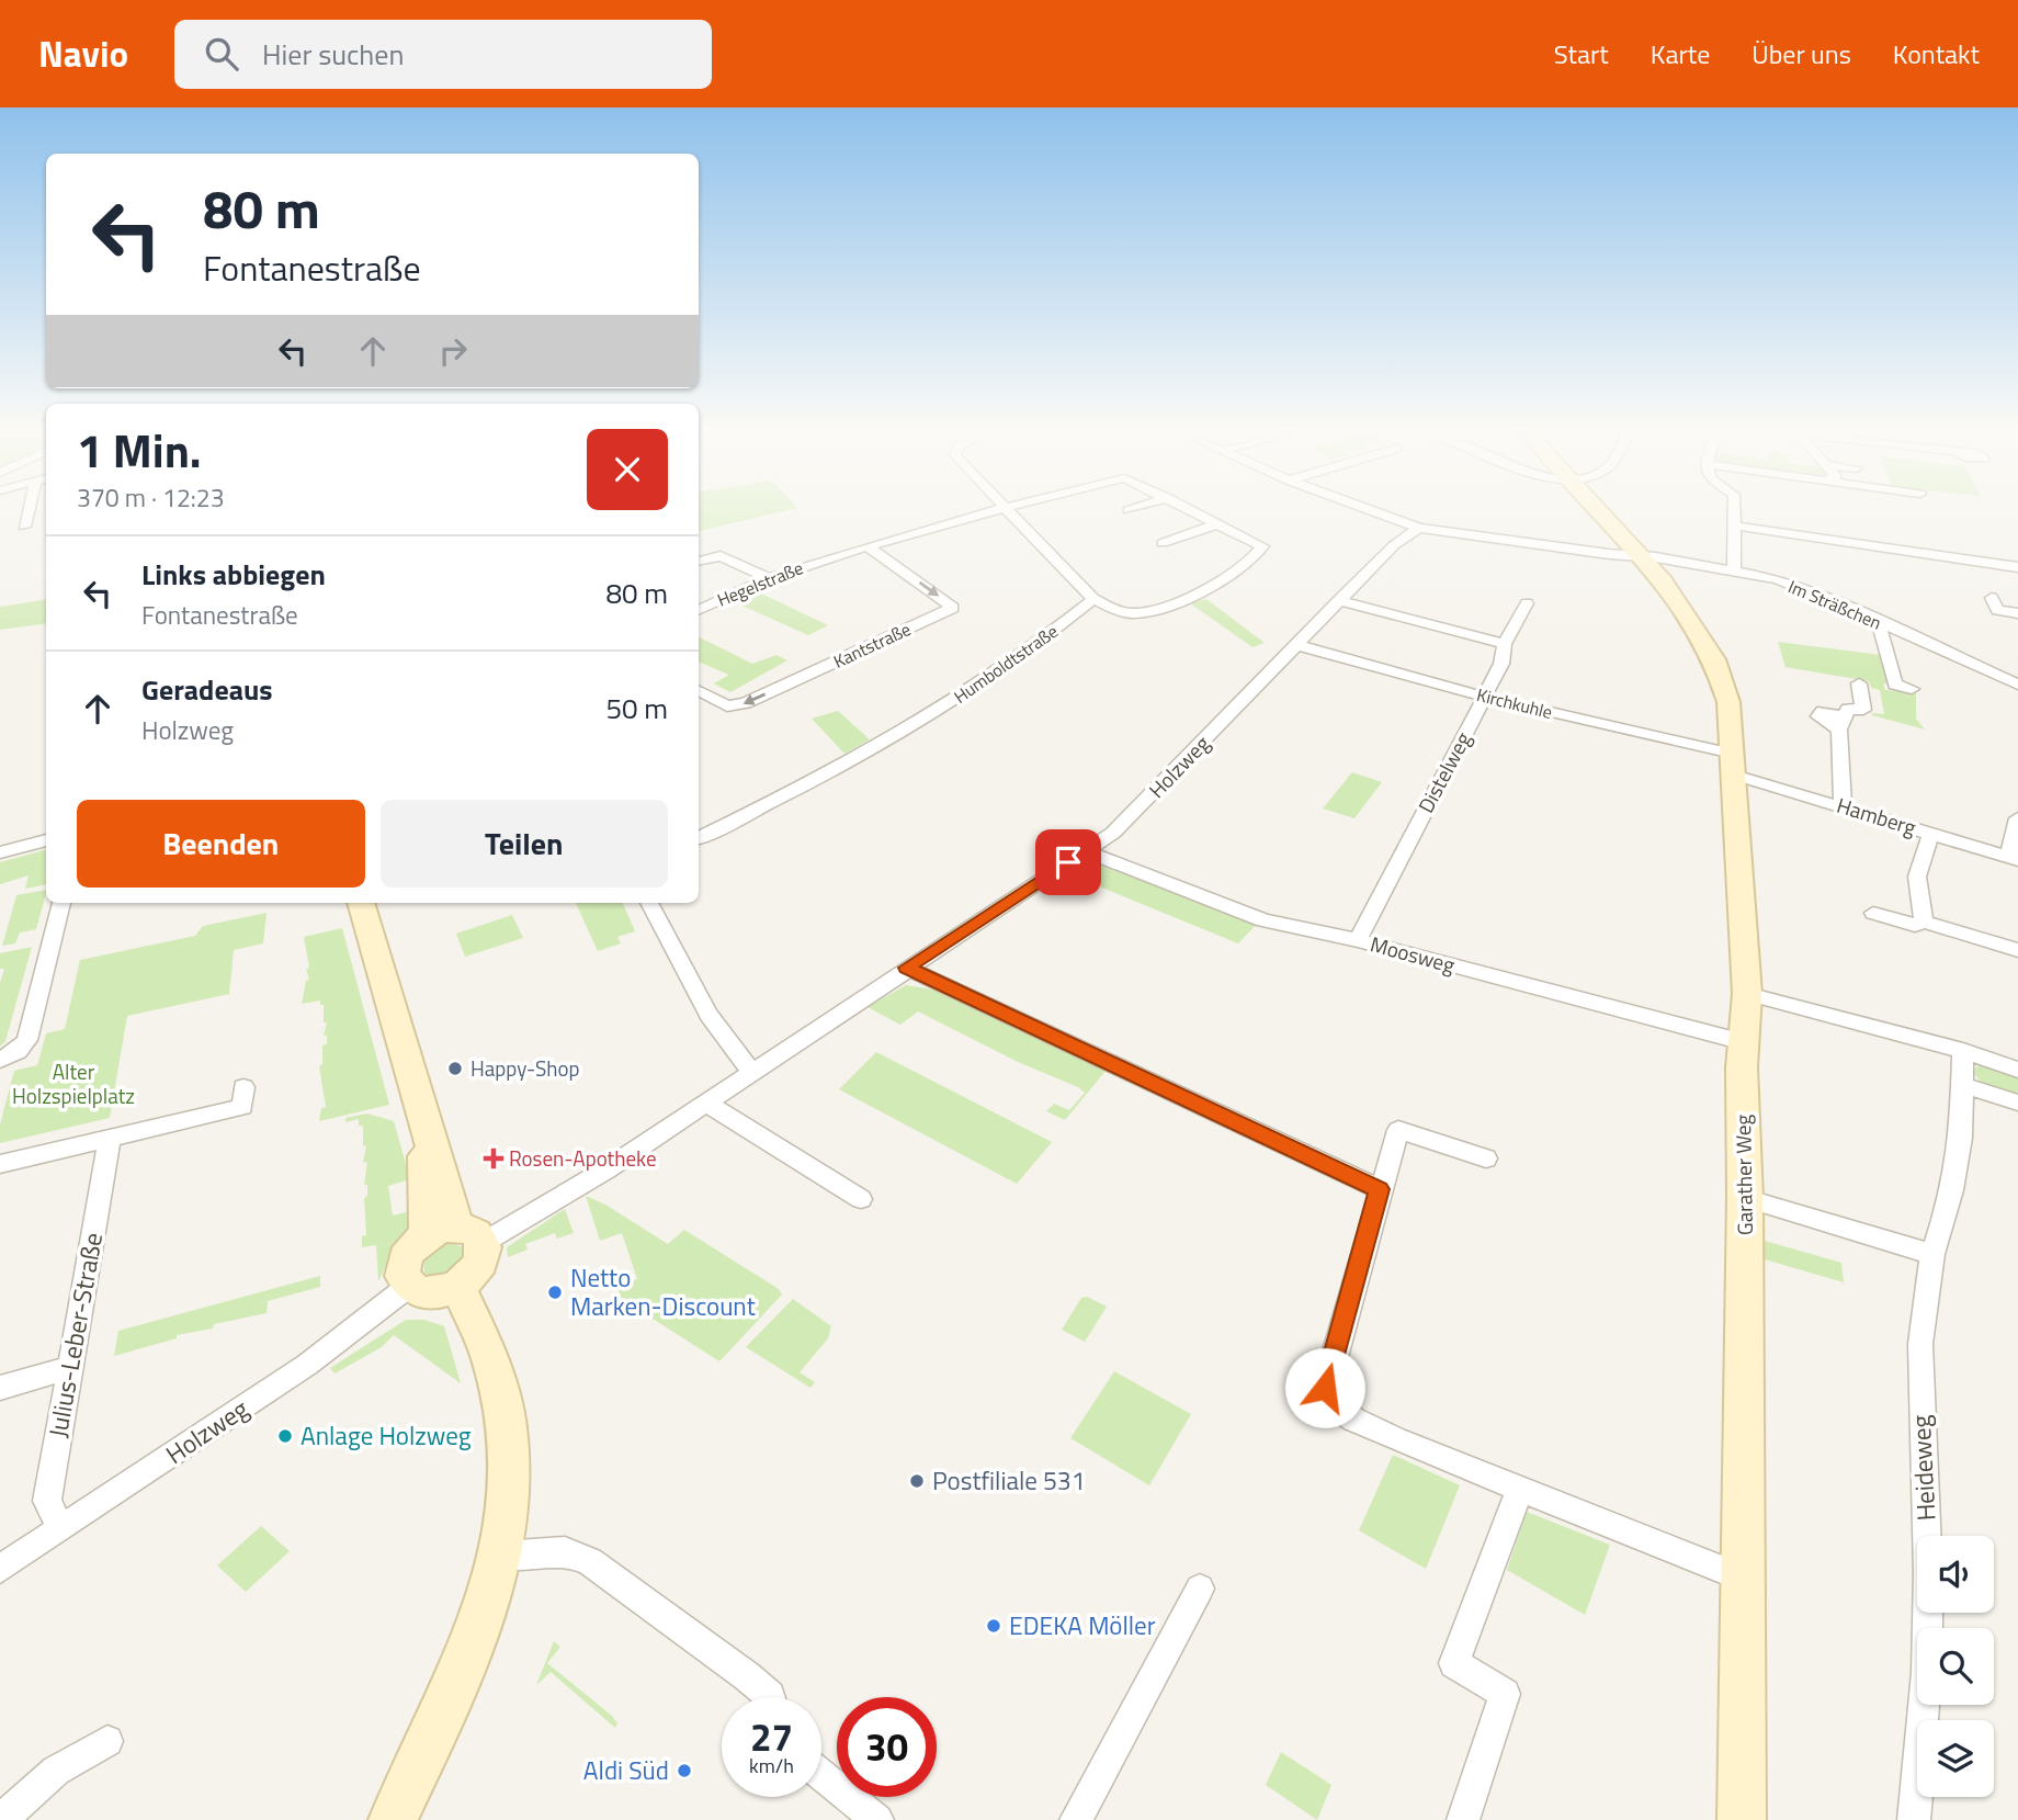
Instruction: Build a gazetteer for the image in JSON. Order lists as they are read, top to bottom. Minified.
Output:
{"streets":{"street":["Hegelstraße","Im Sträßchen","Kantstraße","Humboldtstraße","Kirchkuhle","Holzweg","Distelweg","Hamberg","Moosweg","Garather Weg","Julius-Leber-Straße","Heideweg"]},"crossings":[["Hegelstraße","Kantstraße"],["Hegelstraße","Humboldtstraße"],["Im Sträßchen","Holzweg"],["Im Sträßchen","Garather Weg"],["Kirchkuhle","Holzweg"],["Kirchkuhle","Distelweg"],["Kirchkuhle","Hamberg"],["Kirchkuhle","Garather Weg"],["Holzweg","Moosweg"],["Holzweg","Julius-Leber-Straße"],["Distelweg","Moosweg"],["Hamberg","Garather Weg"],["Moosweg","Garather Weg"]],"parks":["Alter Holzspielplatz"],"places":{"other":["Happy-Shop","Netto Marken-Discount","Anlage Holzweg","Postfiliale 531","EDEKA Möller","Aldi Süd"],"health":["Rosen-Apotheke"]},"page":{"header":"Navio","search":"Hier suchen","nav":["Start","Karte","Über uns","Kontakt"],"turn":["80 m","Fontanestraße"],"heading":["1 Min.","370 m · 12:23"],"list":[{"name":"Links abbiegen","note":"Fontanestraße","value":"80 m"},{"name":"Geradeaus","note":"Holzweg","value":"50 m"}],"buttons":["Beenden","Teilen"],"speed":"27 km/h","limit":"30"}}
